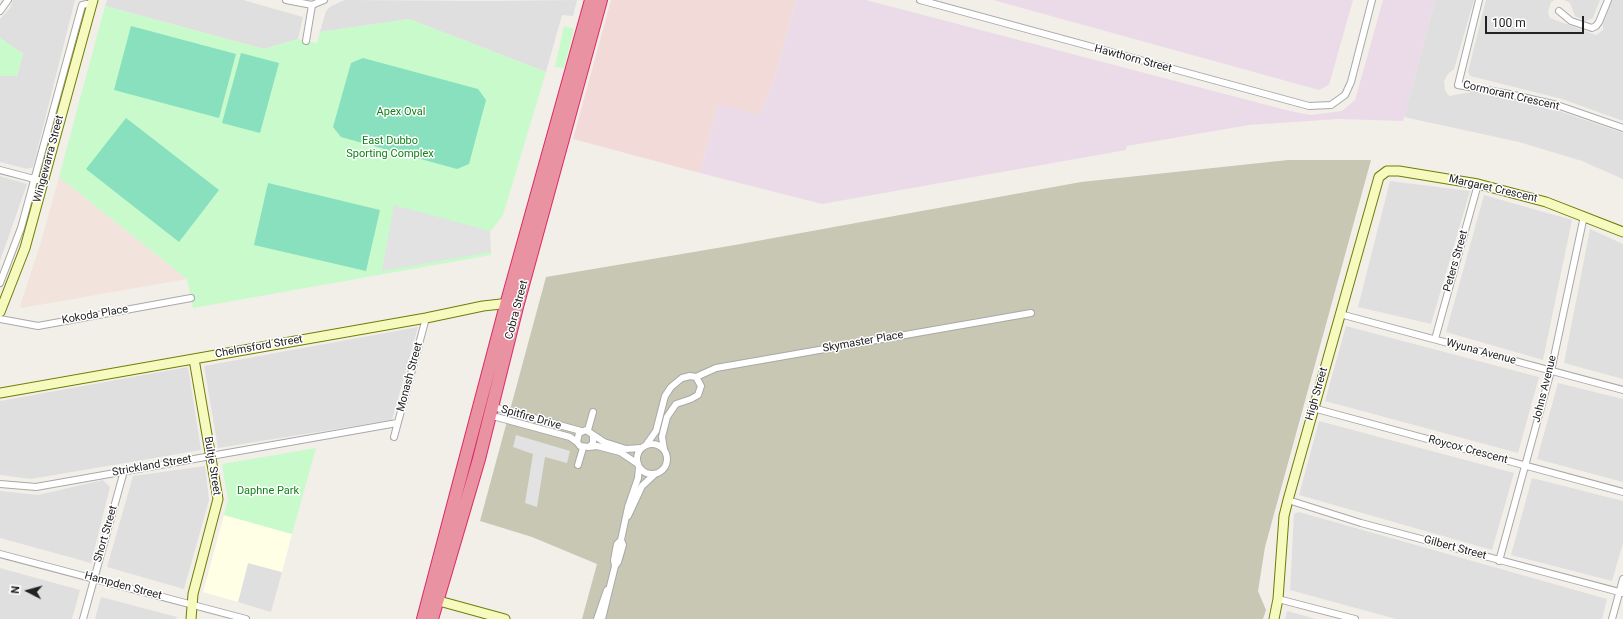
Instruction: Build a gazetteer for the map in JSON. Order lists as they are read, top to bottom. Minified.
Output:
{"streets":{"highway":["Cobra Street"],"street":["Hawthorn Street","Cormorant Crescent","Wingewarra Street","Margaret Crescent","Peters Street","Kokoda Place","Skymaster Place","Chelmsford Street","Wyuna Avenue","Monash Street","Johns Avenue","High Street","Spitfire Drive","Roycox Crescent","Strickland Street","Bultje Street","Short Street","Gilbert Street","Hampden Street"]},"crossings":[["Margaret Crescent","Peters Street"],["Margaret Crescent","Johns Avenue"],["Margaret Crescent","High Street"],["Peters Street","Wyuna Avenue"],["Cobra Street","Chelmsford Street"],["Cobra Street","Spitfire Drive"],["Chelmsford Street","Monash Street"],["Chelmsford Street","Bultje Street"],["Wyuna Avenue","Johns Avenue"],["Wyuna Avenue","High Street"],["Monash Street","Strickland Street"],["Johns Avenue","Roycox Crescent"],["Johns Avenue","Gilbert Street"],["High Street","Roycox Crescent"],["High Street","Gilbert Street"],["Strickland Street","Bultje Street"],["Strickland Street","Short Street"],["Bultje Street","Hampden Street"],["Short Street","Hampden Street"]],"parks":["Apex Oval","East Dubbo Sporting Complex","Daphne Park"],"scale_bar":"100 m","north":"left"}
